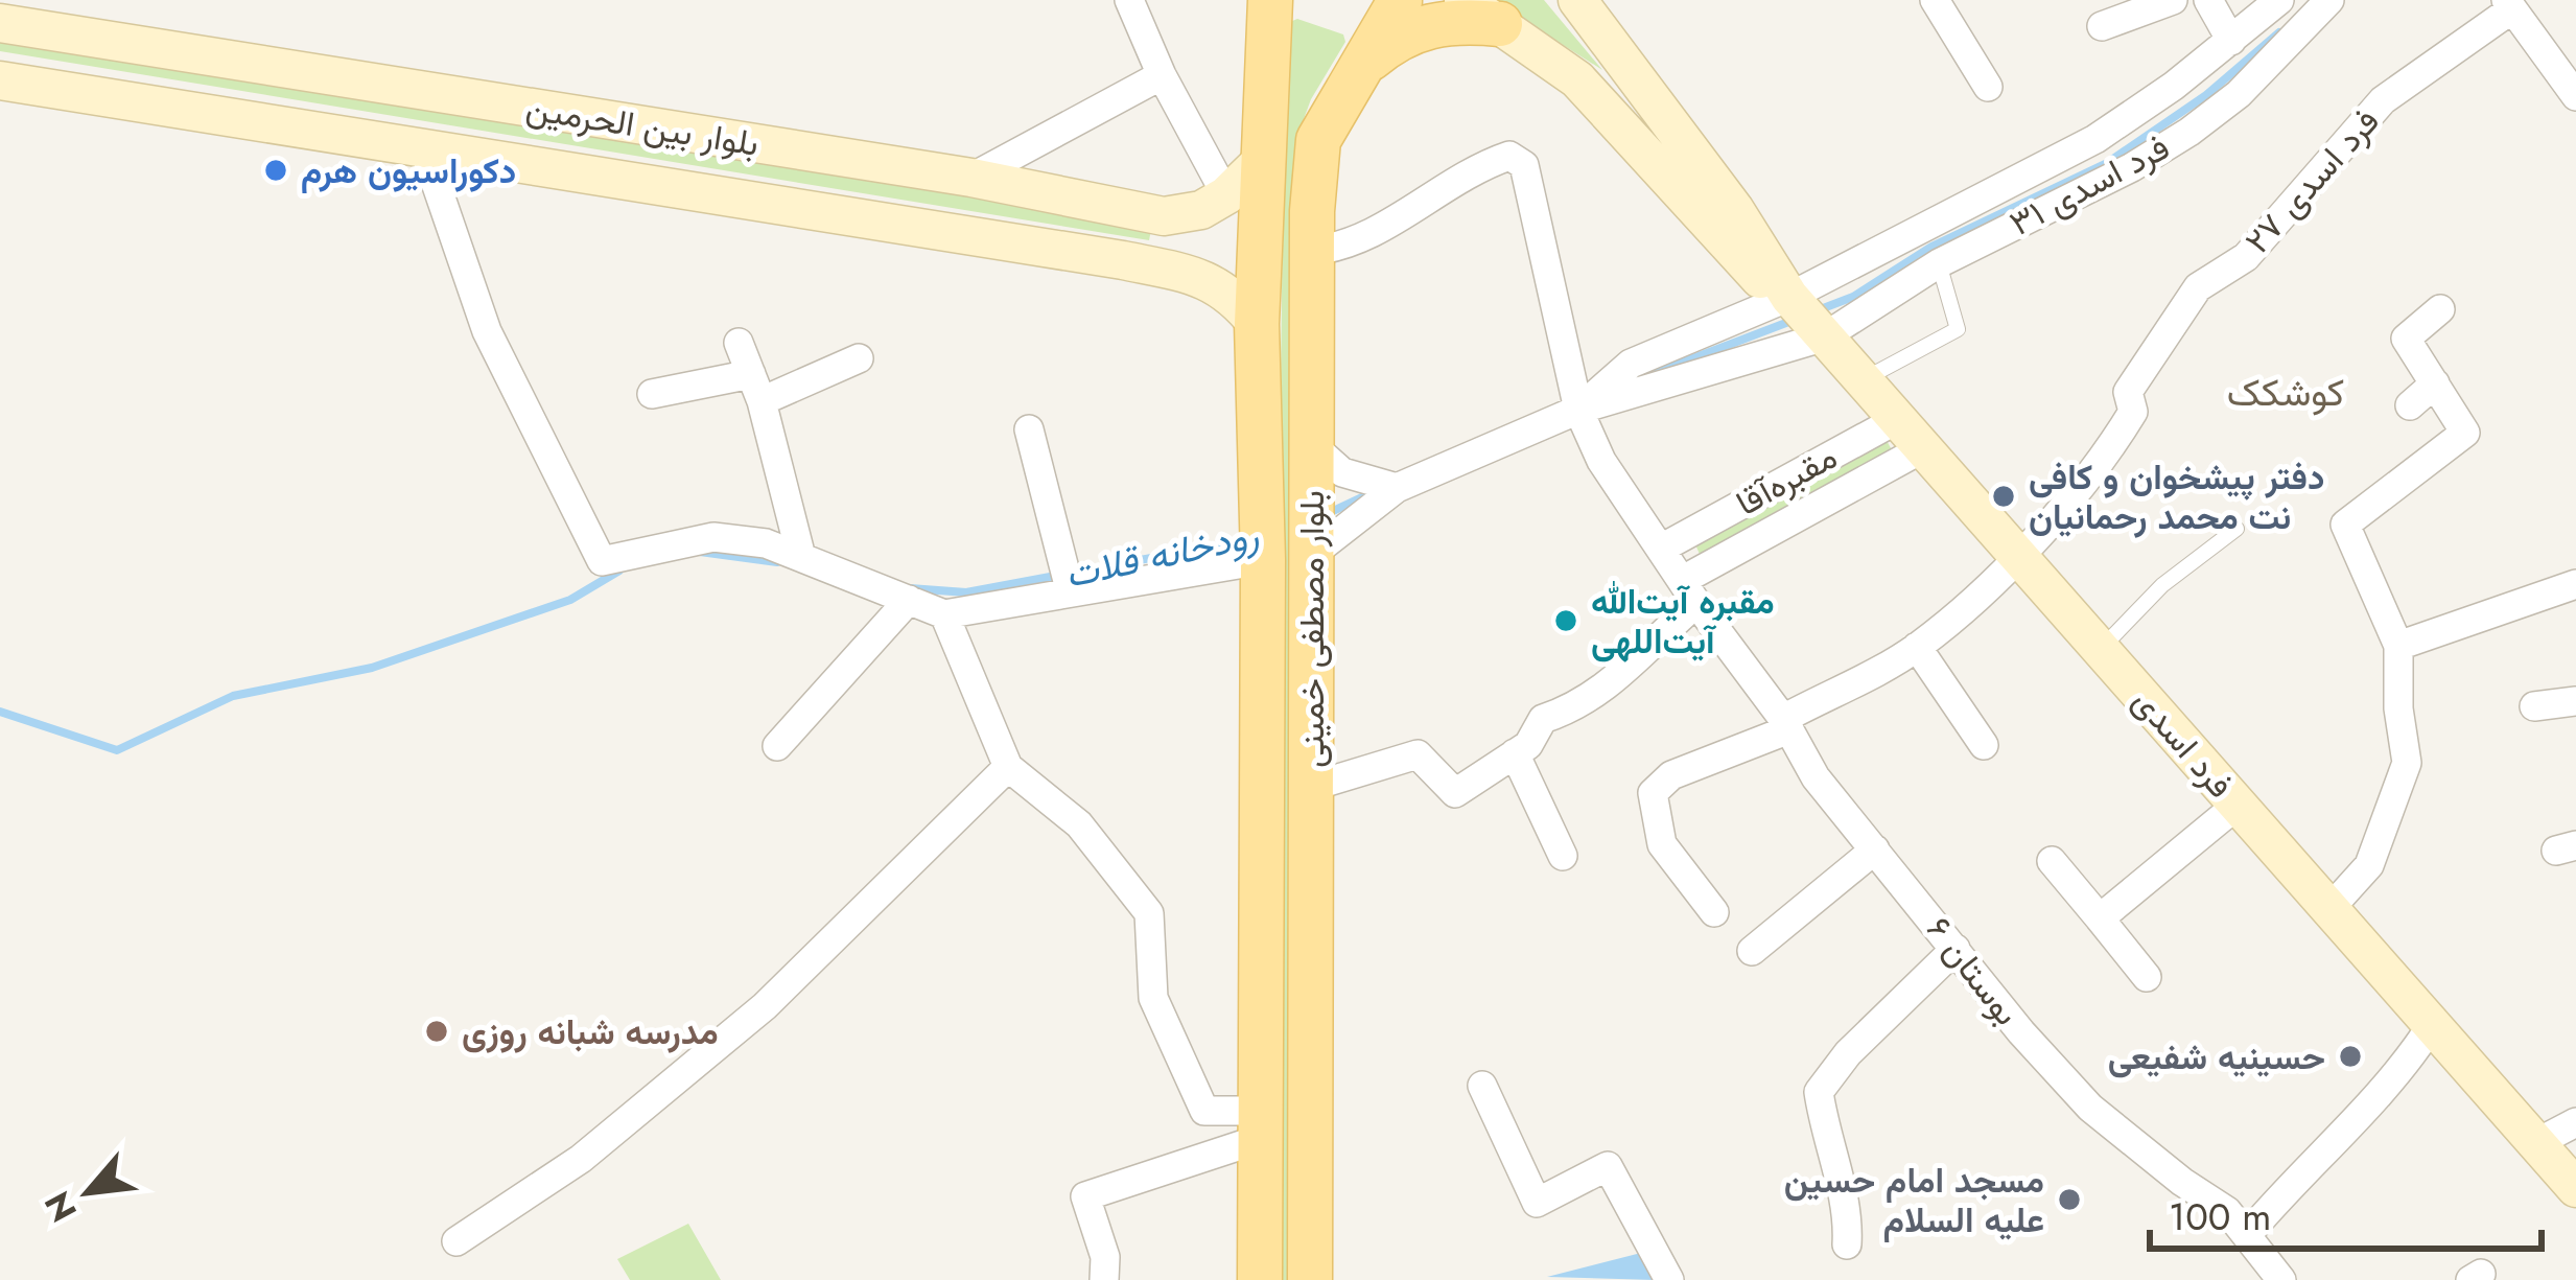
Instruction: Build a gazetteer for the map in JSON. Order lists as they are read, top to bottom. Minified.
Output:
{"streets":{"main road":["بلوار بین الحرمین","بلوار مصطفی خمینی","فرد اسدی"],"street":["فرد اسدی ۲۷","فرد اسدی ۳۱","مقبره‌آقا","بوستان ۶"]},"crossings":[["بلوار بین الحرمین","بلوار مصطفی خمینی"],["فرد اسدی ۲۷","فرد اسدی"],["فرد اسدی ۲۷","بوستان ۶"],["فرد اسدی ۳۱","فرد اسدی"],["مقبره‌آقا","بلوار مصطفی خمینی"],["مقبره‌آقا","فرد اسدی"],["مقبره‌آقا","بوستان ۶"]],"districts":["کوشکک"],"water":["رودخانه قلات"],"places":["دکوراسیون هرم","دفتر پیشخوان و کافی نت محمد رحمانیان","مقبره آیت‌الله آیت‌اللهی","مدرسه شبانه روزی","حسینیه شفیعی","مسجد امام حسین علیه السلام"],"scale_bar":"100 m","north":"bottom left"}
